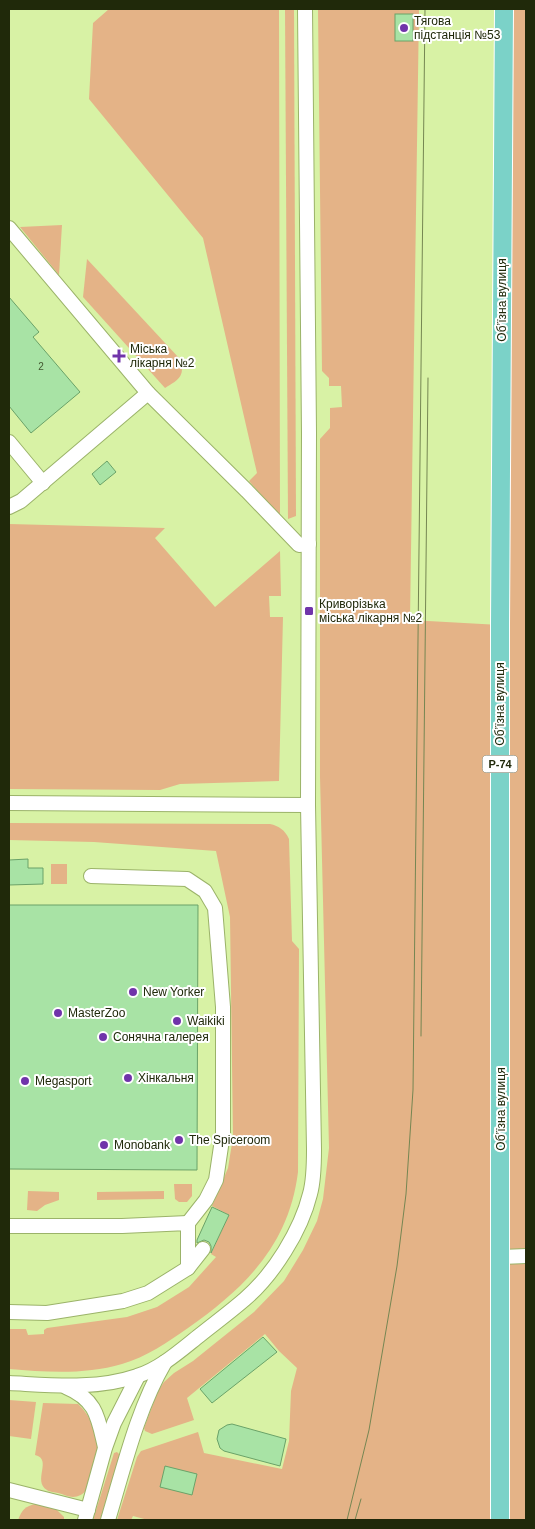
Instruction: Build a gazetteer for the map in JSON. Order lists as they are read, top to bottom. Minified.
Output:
{"streets":{"main road":["Обʼїзна вулиця","Р-74"]},"places":{"other":["Тягова підстанція №53","New Yorker","MasterZoo","Waikiki","Сонячна галерея","Хінкальня","Megasport","The Spiceroom","Monobank"],"health":["Міська лікарня №2"],"transit":["Криворізька міська лікарня №2"]},"house_numbers":["2"]}
